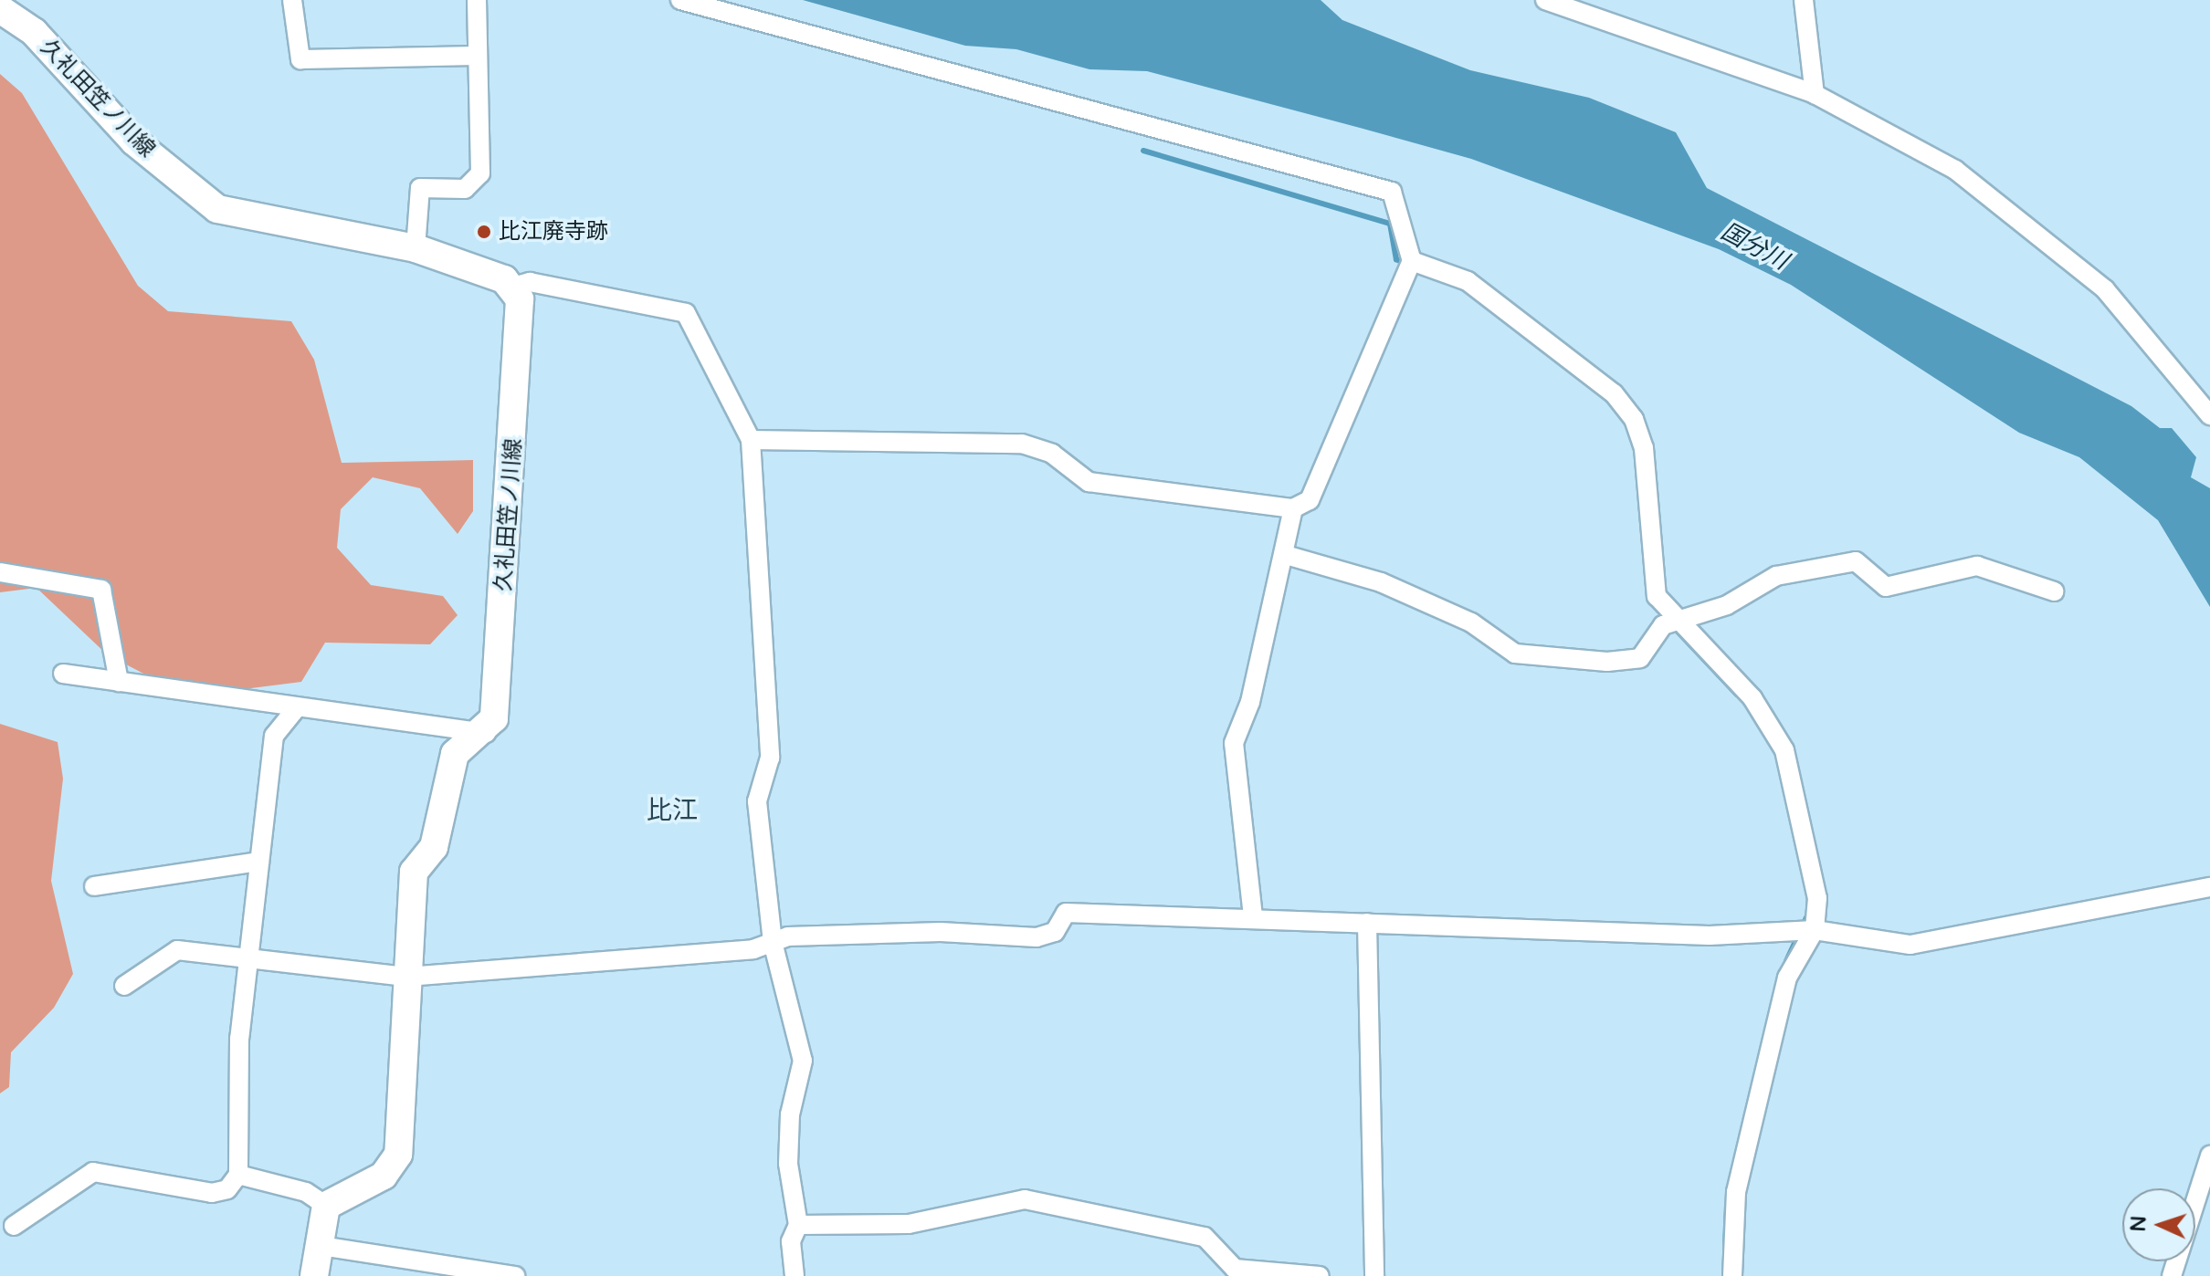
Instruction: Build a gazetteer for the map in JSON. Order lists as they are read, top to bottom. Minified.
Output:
{"streets":{"main road":["久礼田笠ノ川線"]},"districts":["比江"],"water":["国分川"],"places":["比江廃寺跡"],"north":"left"}
